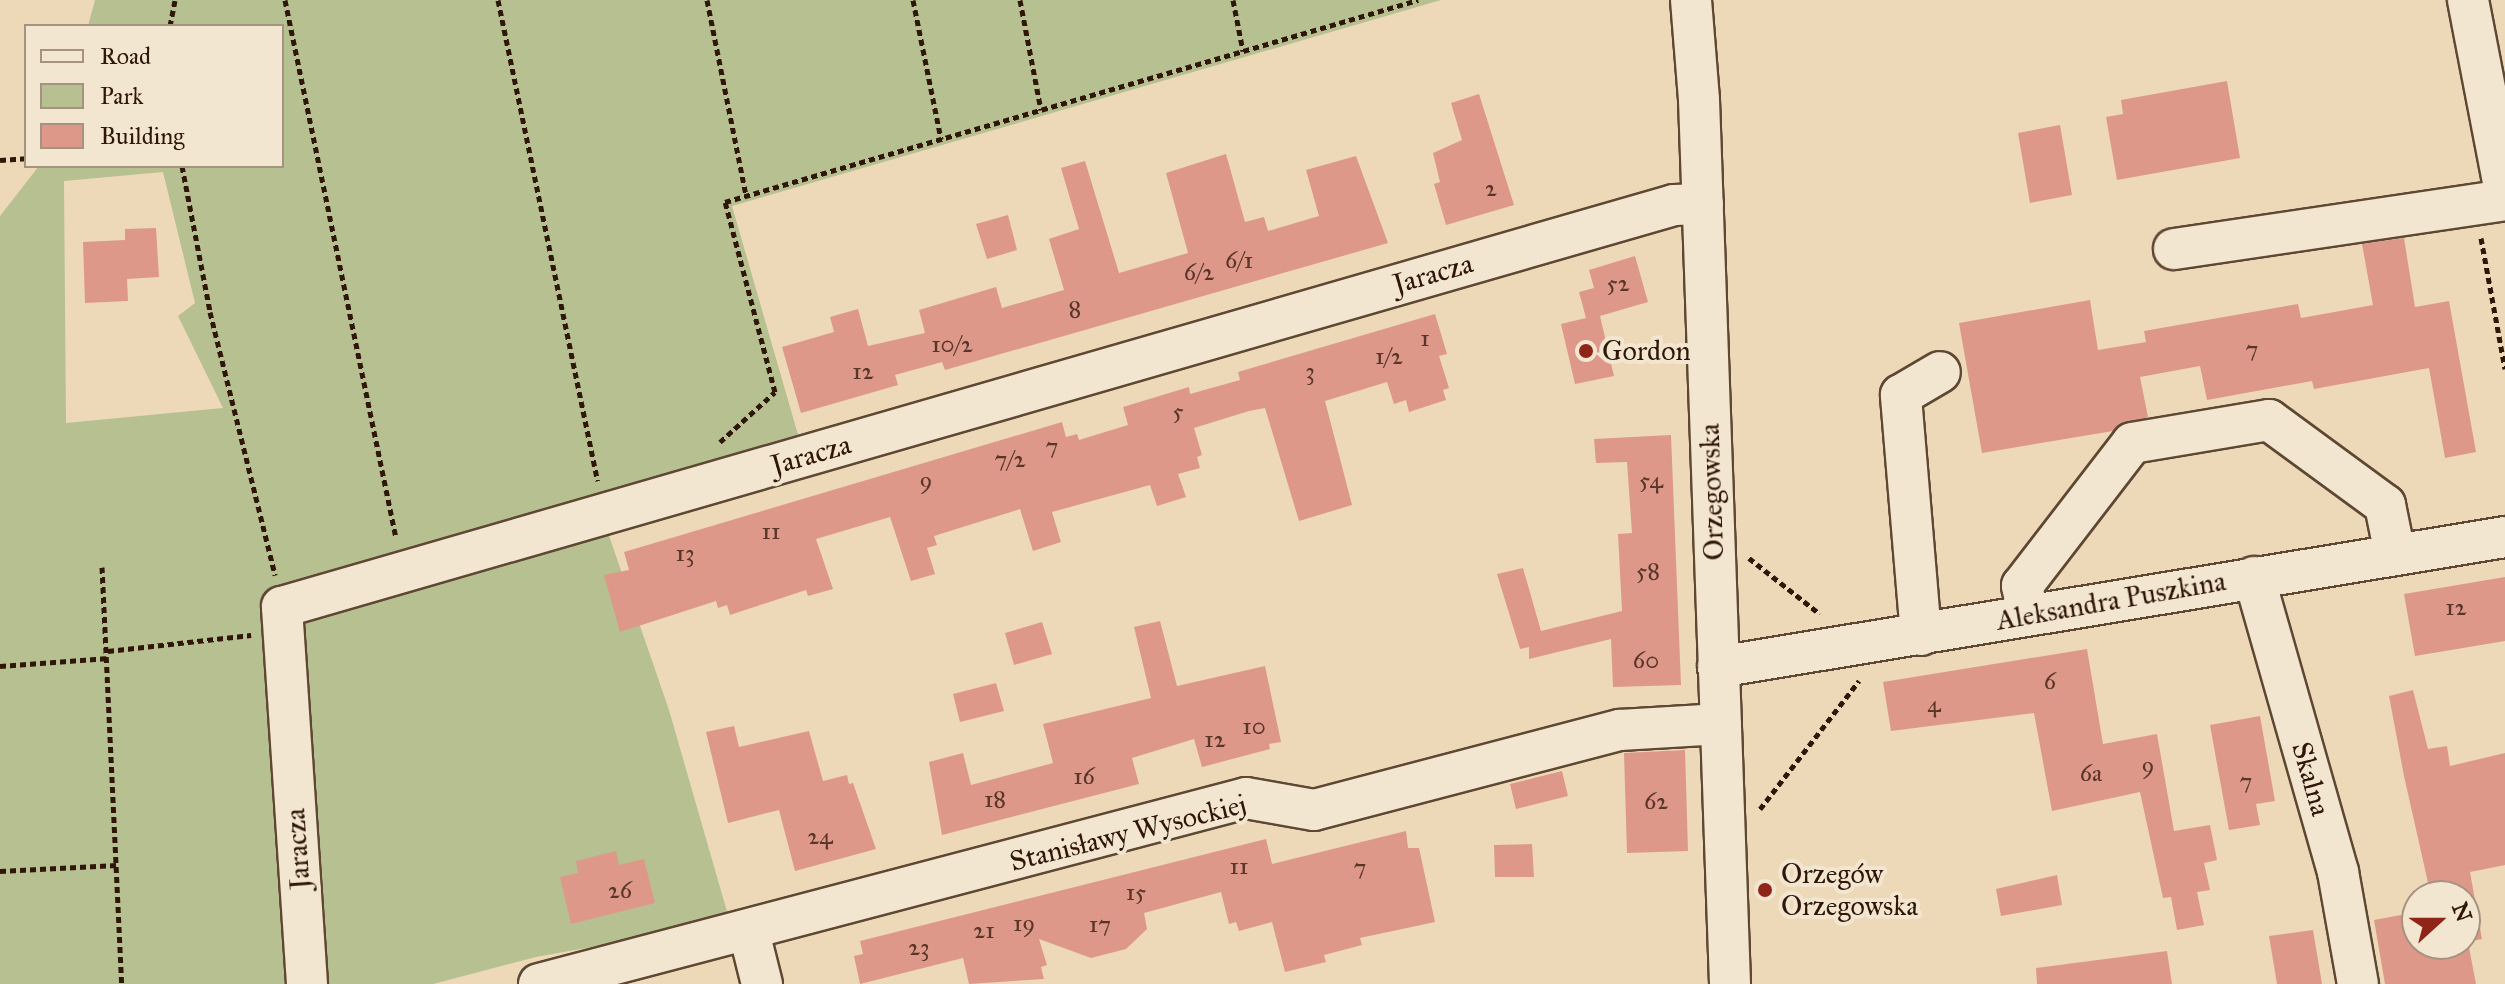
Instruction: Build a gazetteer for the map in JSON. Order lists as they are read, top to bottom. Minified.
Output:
{"streets":{"street":["Jaracza","Orzegowska","Aleksandra Puszkina","Skalna","Stanisławy Wysockiej"]},"crossings":[["Jaracza","Orzegowska"],["Orzegowska","Aleksandra Puszkina"],["Orzegowska","Stanisławy Wysockiej"],["Aleksandra Puszkina","Skalna"]],"places":["Gordon","Orzegów Orzegowska"],"house_numbers":["2","6/1","6/2","52","8","1","10/2","7","1/2","12","3","5","7","7/2","9","54","11","13","58","12","60","6","4","10","12","9","6a","16","7","18","62","24","11","7","26","15","19","17","21","23"],"legend":["Road","Park","Building"],"north":"right"}
